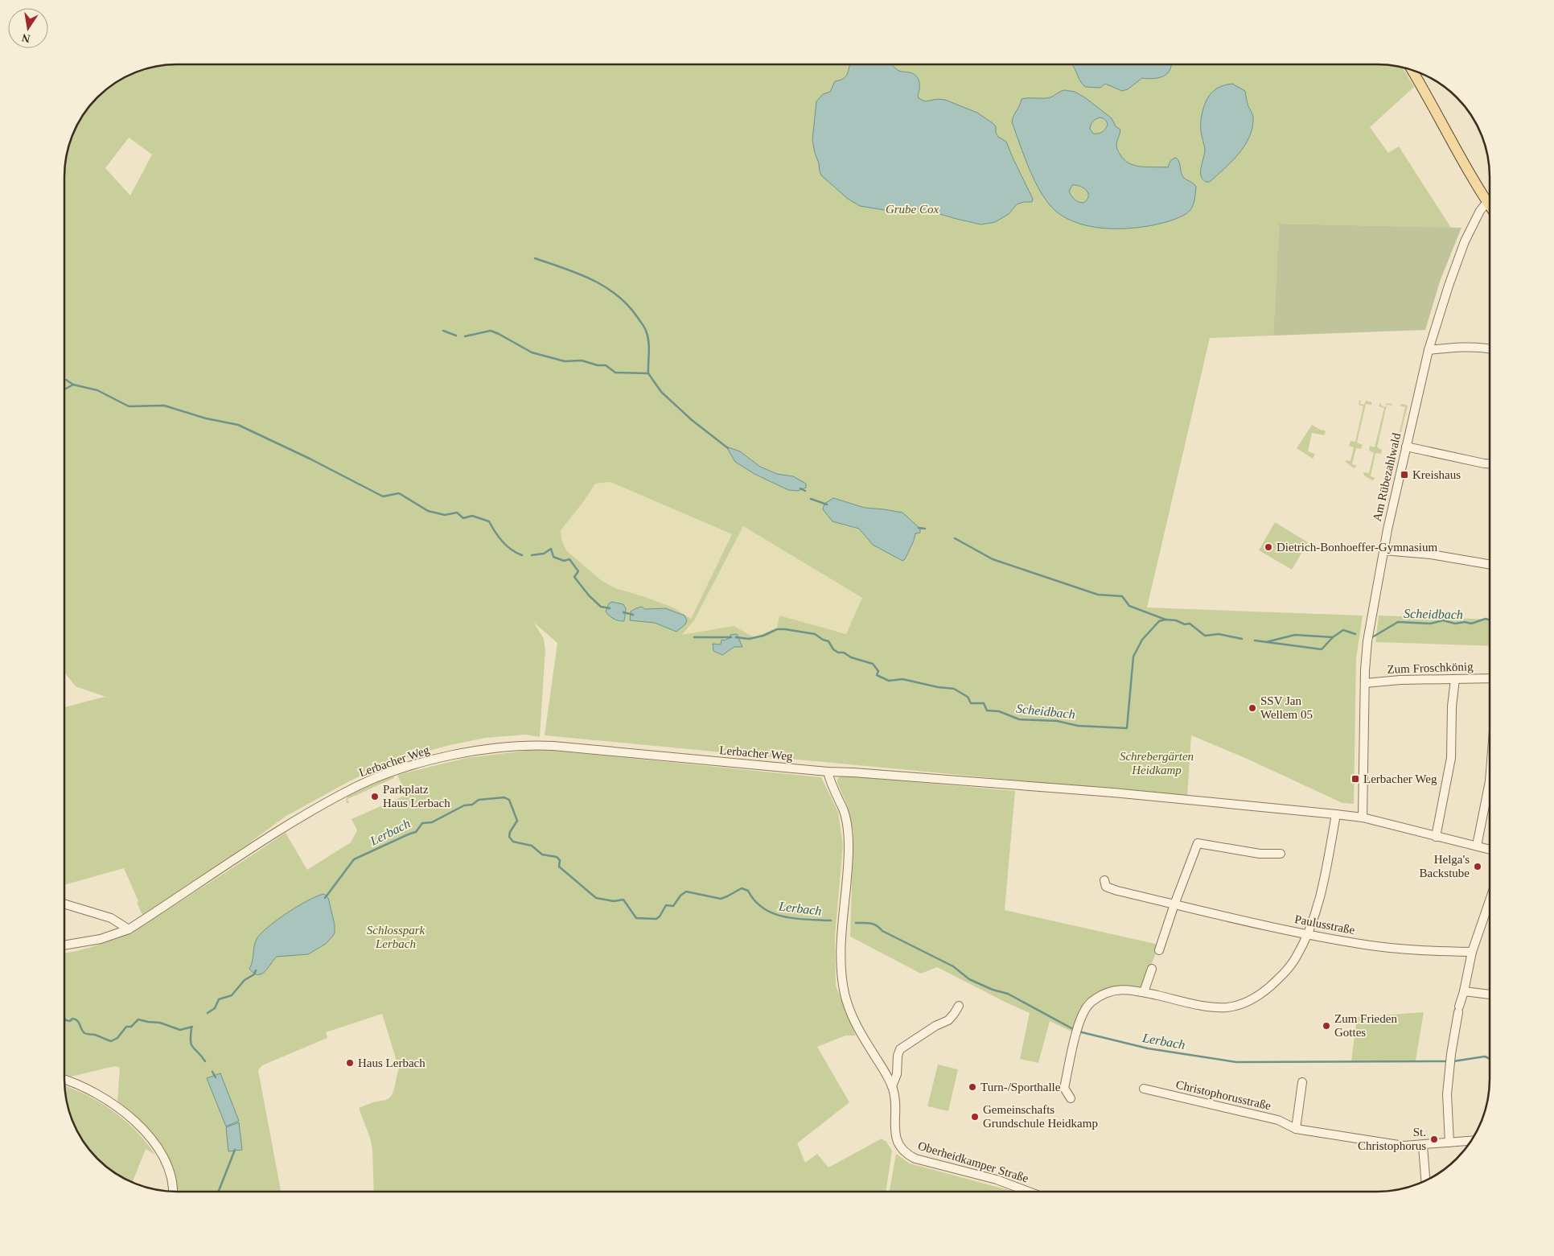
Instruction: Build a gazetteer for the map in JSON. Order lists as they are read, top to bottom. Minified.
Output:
{"streets":{"street":["Am Rübezahlwald","Zum Froschkönig","Lerbacher Weg","Paulusstraße","Christophorusstraße","Oberheidkamper Straße"]},"crossings":[["Am Rübezahlwald","Zum Froschkönig"],["Am Rübezahlwald","Lerbacher Weg"],["Lerbacher Weg","Oberheidkamper Straße"]],"water":["Scheidbach","Lerbach"],"parks":["Grube Cox","Schrebergärten Heidkamp","Schlosspark Lerbach"],"places":{"transit":["Kreishaus","Lerbacher Weg"],"other":["Dietrich-Bonhoeffer-Gymnasium","SSV Jan Wellem 05","Parkplatz Haus Lerbach","Helga's Backstube","Zum Frieden Gottes","Haus Lerbach","Turn-/Sporthalle","Gemeinschafts Grundschule Heidkamp","St. Christophorus"]},"north":"bottom"}
